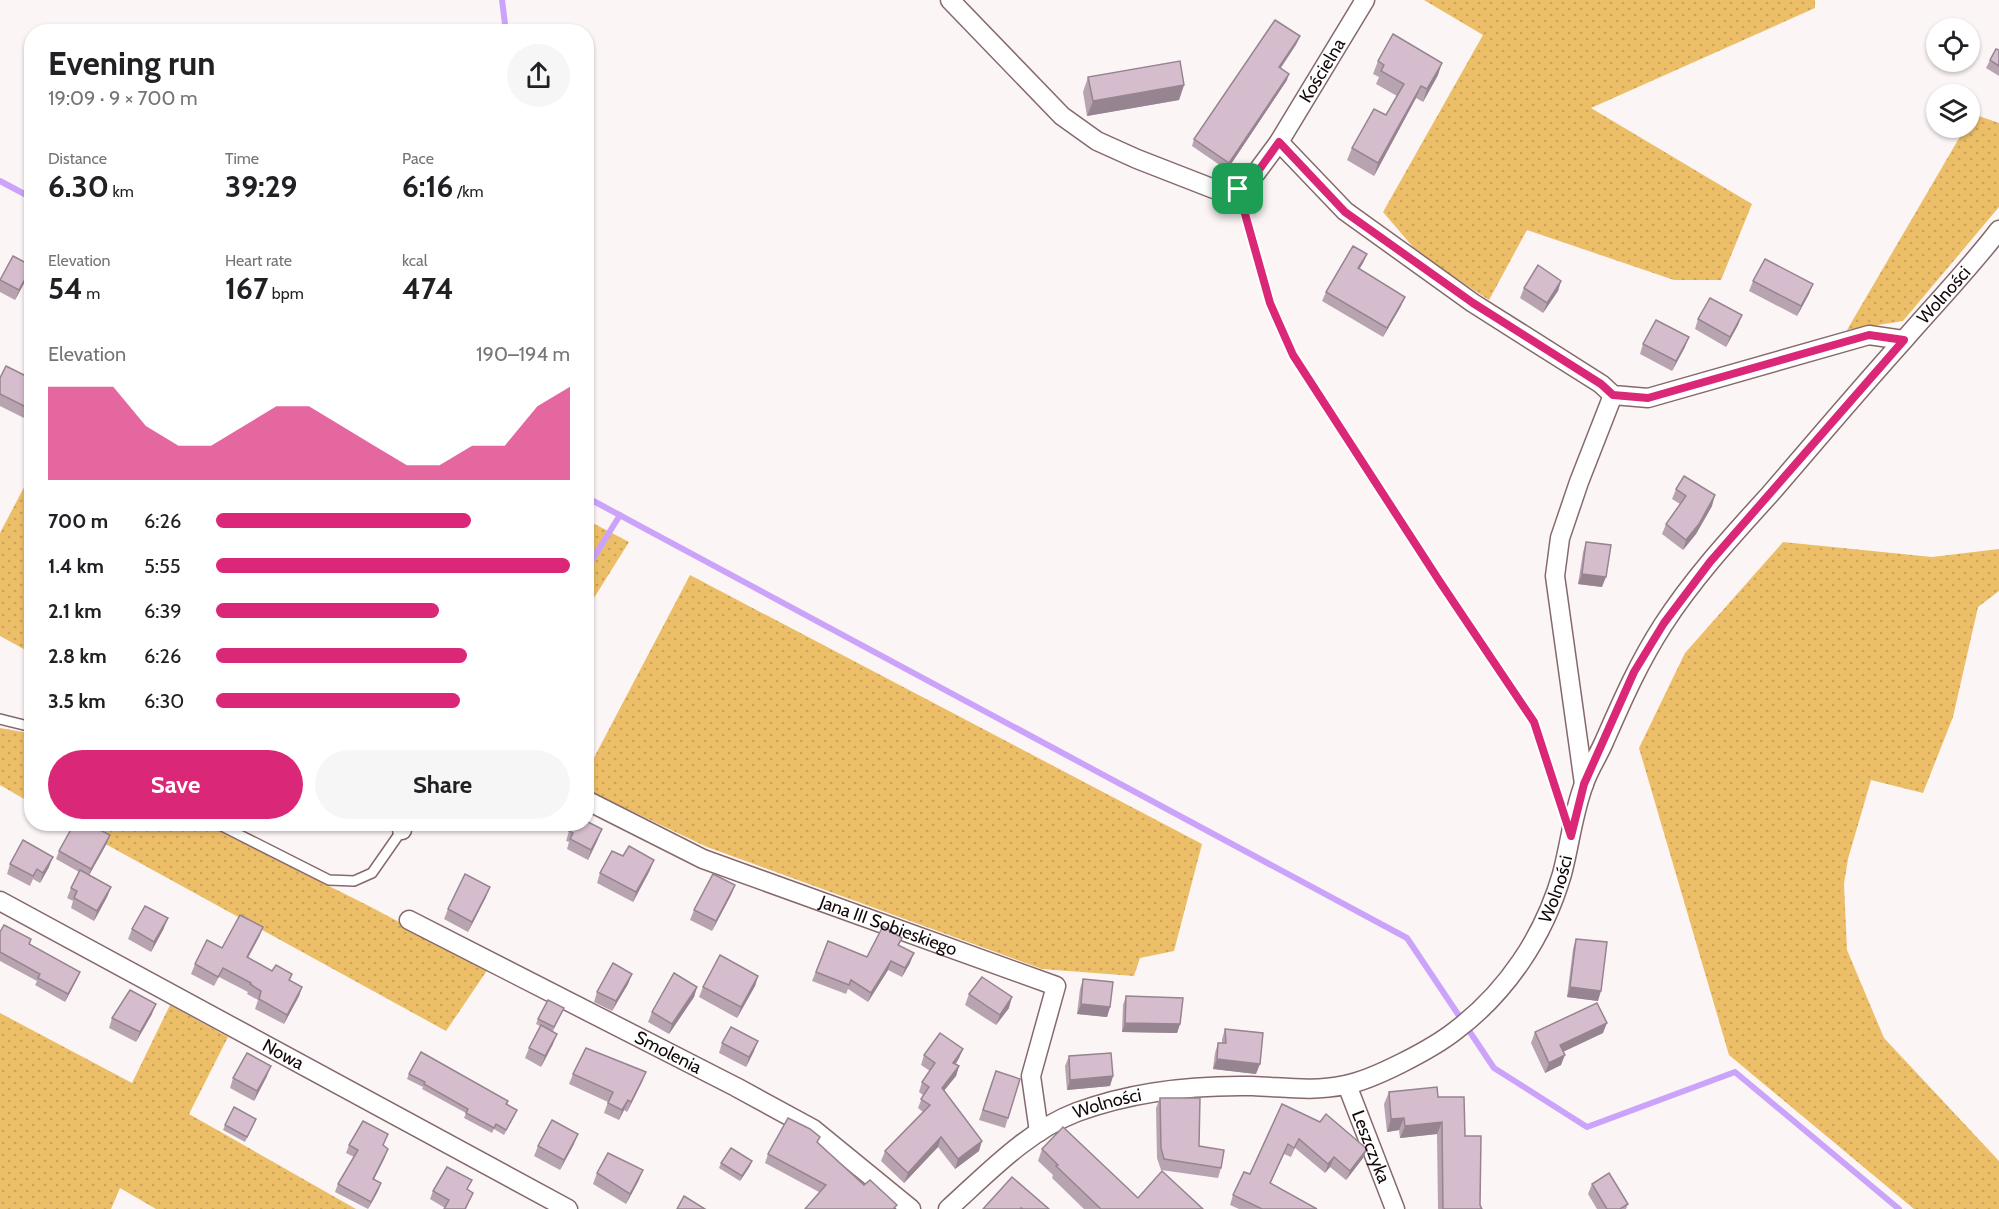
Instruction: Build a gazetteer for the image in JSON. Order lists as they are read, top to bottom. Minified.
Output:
{"streets":{"street":["Kościelna","Wolności","Jana III Sobieskiego","Smolenia","Nowa","Leszczyka"]},"crossings":[["Wolności","Jana III Sobieskiego"],["Wolności","Leszczyka"]],"page":{"heading":["Evening run","19:09 · 9 × 700 m"],"stats":[["Distance","6.30 km"],["Time","39:29"],["Pace","6:16 /km"],["Elevation","54 m"],["Heart rate","167 bpm"],["kcal","474"]],"chart":["Elevation","190–194 m"],"list":[{"name":"700 m","note":"6:26"},{"name":"1.4 km","note":"5:55"},{"name":"2.1 km","note":"6:39"},{"name":"2.8 km","note":"6:26"},{"name":"3.5 km","note":"6:30"}],"buttons":["Save","Share"]}}
